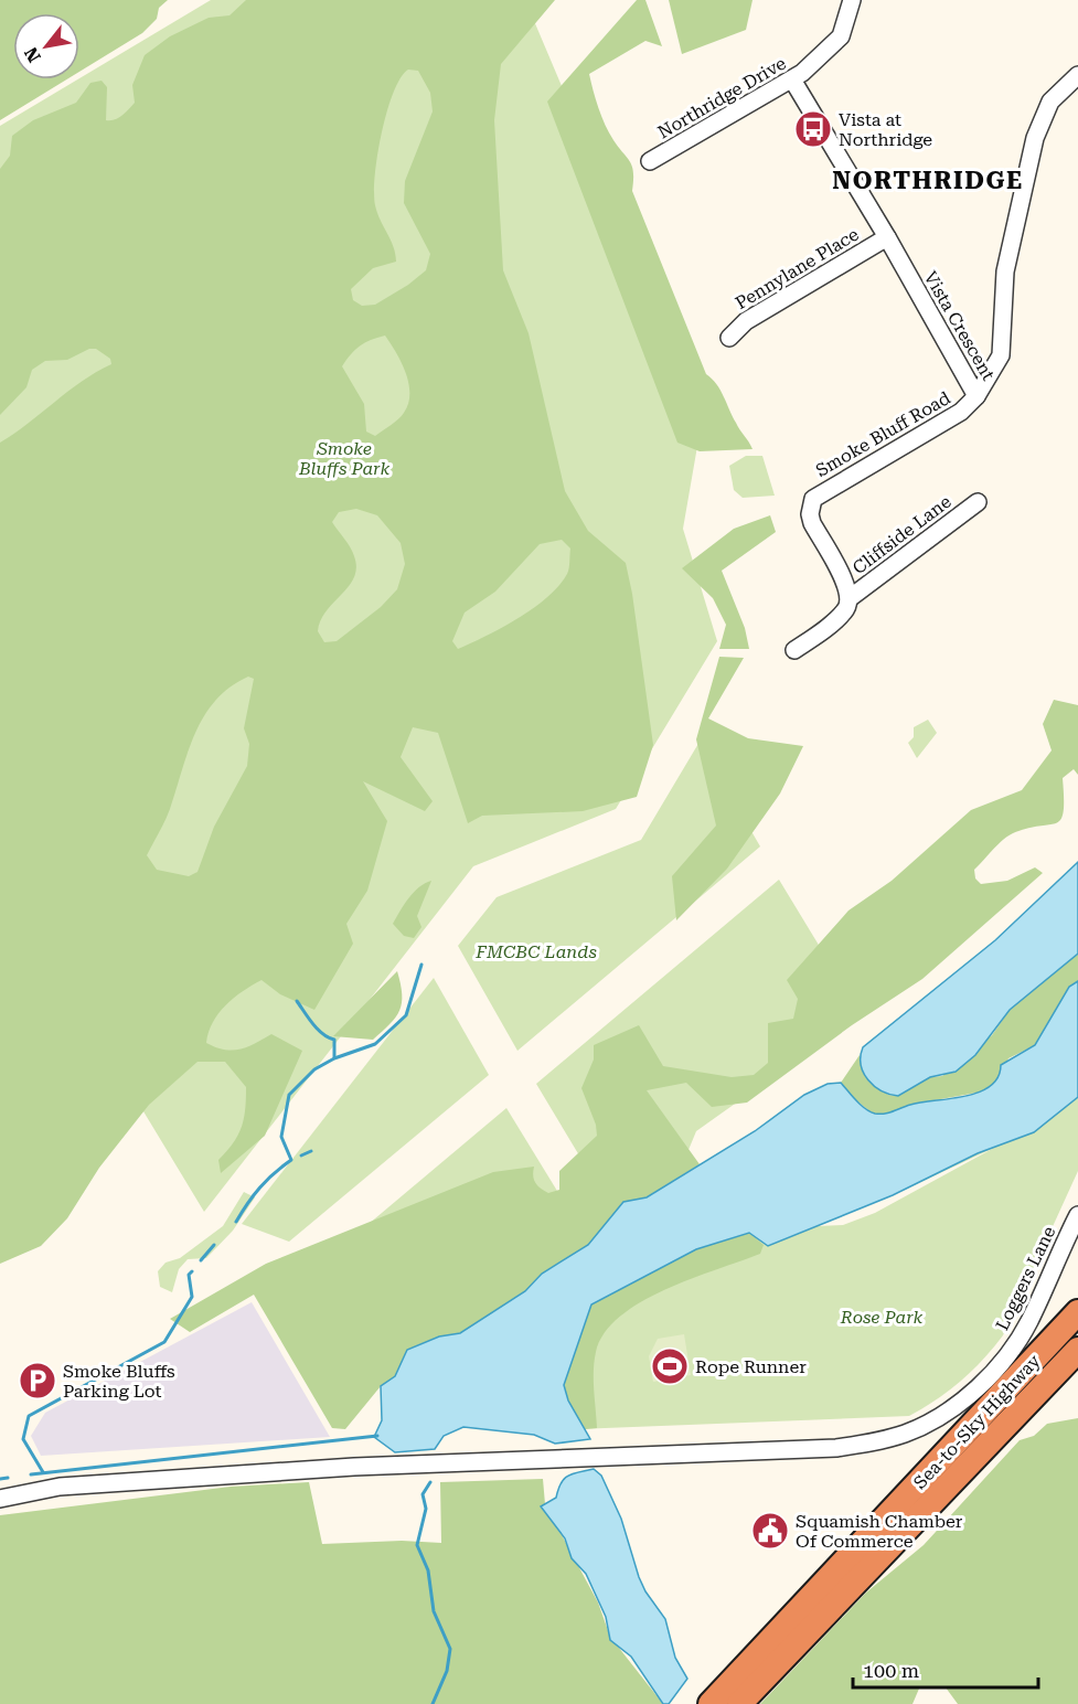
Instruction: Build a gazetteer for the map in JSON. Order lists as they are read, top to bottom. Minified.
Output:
{"streets":{"highway":["Sea-to-Sky Highway"],"street":["Northridge Drive","Pennylane Place","Vista Crescent","Smoke Bluff Road","Cliffside Lane","Loggers Lane"]},"crossings":[["Northridge Drive","Vista Crescent"],["Pennylane Place","Vista Crescent"],["Vista Crescent","Smoke Bluff Road"],["Smoke Bluff Road","Cliffside Lane"]],"districts":["NORTHRIDGE"],"parks":["Smoke Bluffs Park","FMCBC Lands","Rose Park"],"places":{"bus stop":["Vista at Northridge"],"sports":["Rope Runner"],"parking":["Smoke Bluffs Parking Lot"],"public building":["Squamish Chamber Of Commerce"]},"scale_bar":"100 m","north":"bottom left"}
